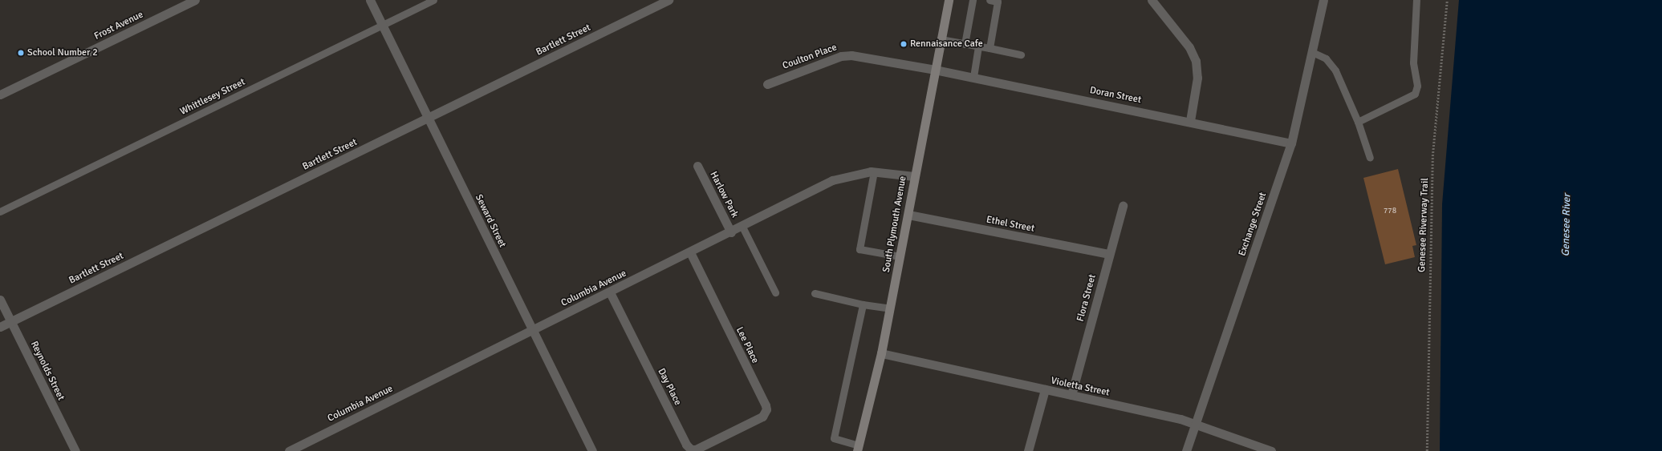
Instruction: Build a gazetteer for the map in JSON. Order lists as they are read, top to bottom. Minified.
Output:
{"streets":{"main road":["South Plymouth Avenue"],"street":["Frost Avenue","Bartlett Street","Coulton Place","Doran Street","Harlow Park","Seward Street","Ethel Street","Exchange Street","Columbia Avenue","Flora Street","Lee Place","Reynolds Street","Day Place","Violetta Street"],"lane":["Whittlesey Street"],"path":["Genesee Riverway Trail"]},"crossings":[["Bartlett Street","Seward Street"],["Bartlett Street","Reynolds Street"],["Coulton Place","Doran Street"],["Coulton Place","South Plymouth Avenue"],["Doran Street","South Plymouth Avenue"],["Doran Street","Exchange Street"],["Whittlesey Street","Seward Street"],["Harlow Park","Columbia Avenue"],["Seward Street","Columbia Avenue"],["South Plymouth Avenue","Ethel Street"],["South Plymouth Avenue","Columbia Avenue"],["South Plymouth Avenue","Violetta Street"],["Ethel Street","Flora Street"],["Exchange Street","Violetta Street"],["Columbia Avenue","Lee Place"],["Columbia Avenue","Day Place"],["Flora Street","Violetta Street"],["Lee Place","Day Place"]],"water":["Genesee River"],"places":["Rennaisance Cafe","School Number 2"],"house_numbers":["778"]}
